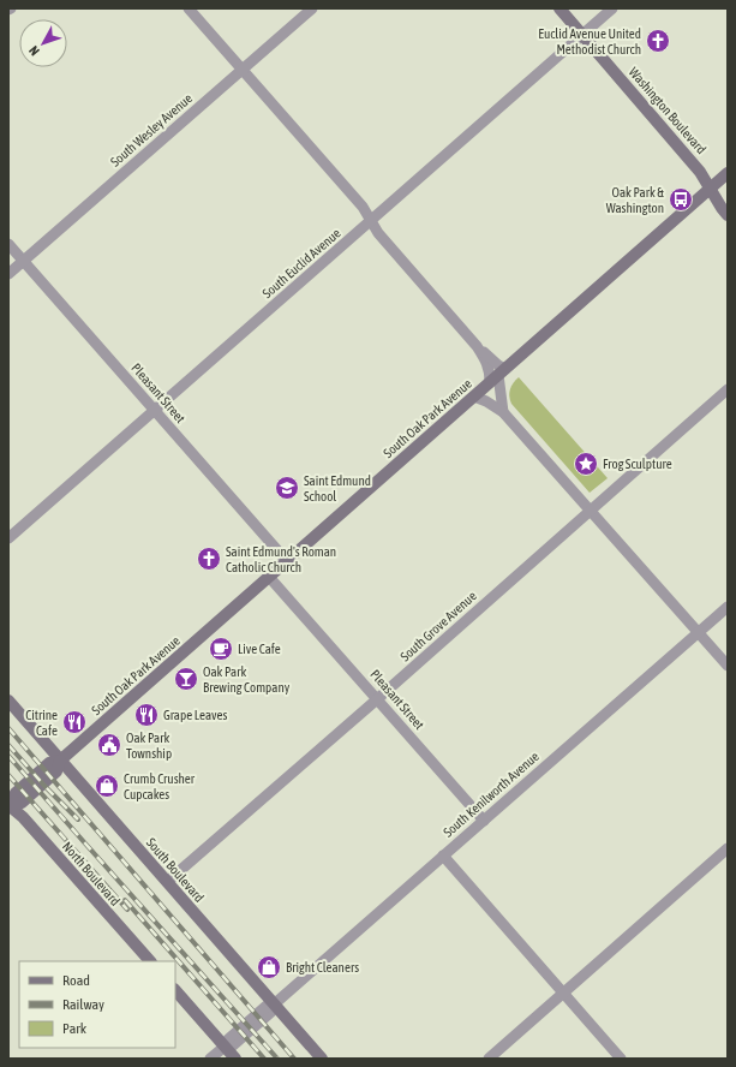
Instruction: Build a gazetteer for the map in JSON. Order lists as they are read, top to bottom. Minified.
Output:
{"streets":{"street":["Washington Boulevard","South Wesley Avenue","South Euclid Avenue","Pleasant Street","South Oak Park Avenue","South Grove Avenue","South Kenilworth Avenue","South Boulevard","North Boulevard"]},"crossings":[["Washington Boulevard","South Euclid Avenue"],["Washington Boulevard","South Oak Park Avenue"],["South Wesley Avenue","Pleasant Street"],["South Euclid Avenue","Pleasant Street"],["Pleasant Street","South Oak Park Avenue"],["Pleasant Street","South Grove Avenue"],["Pleasant Street","South Kenilworth Avenue"],["South Oak Park Avenue","South Boulevard"],["South Oak Park Avenue","North Boulevard"],["South Grove Avenue","South Boulevard"],["South Kenilworth Avenue","South Boulevard"]],"places":{"church":["Euclid Avenue United Methodist Church","Saint Edmund's Roman Catholic Church"],"bus stop":["Oak Park & Washington"],"place":["Frog Sculpture"],"school or university":["Saint Edmund School"],"cafe":["Live Cafe"],"bar":["Oak Park Brewing Company"],"restaurant":["Grape Leaves","Citrine Cafe"],"public building":["Oak Park Township"],"shop":["Crumb Crusher Cupcakes","Bright Cleaners"]},"legend":["Road","Railway","Park"],"north":"bottom left"}
